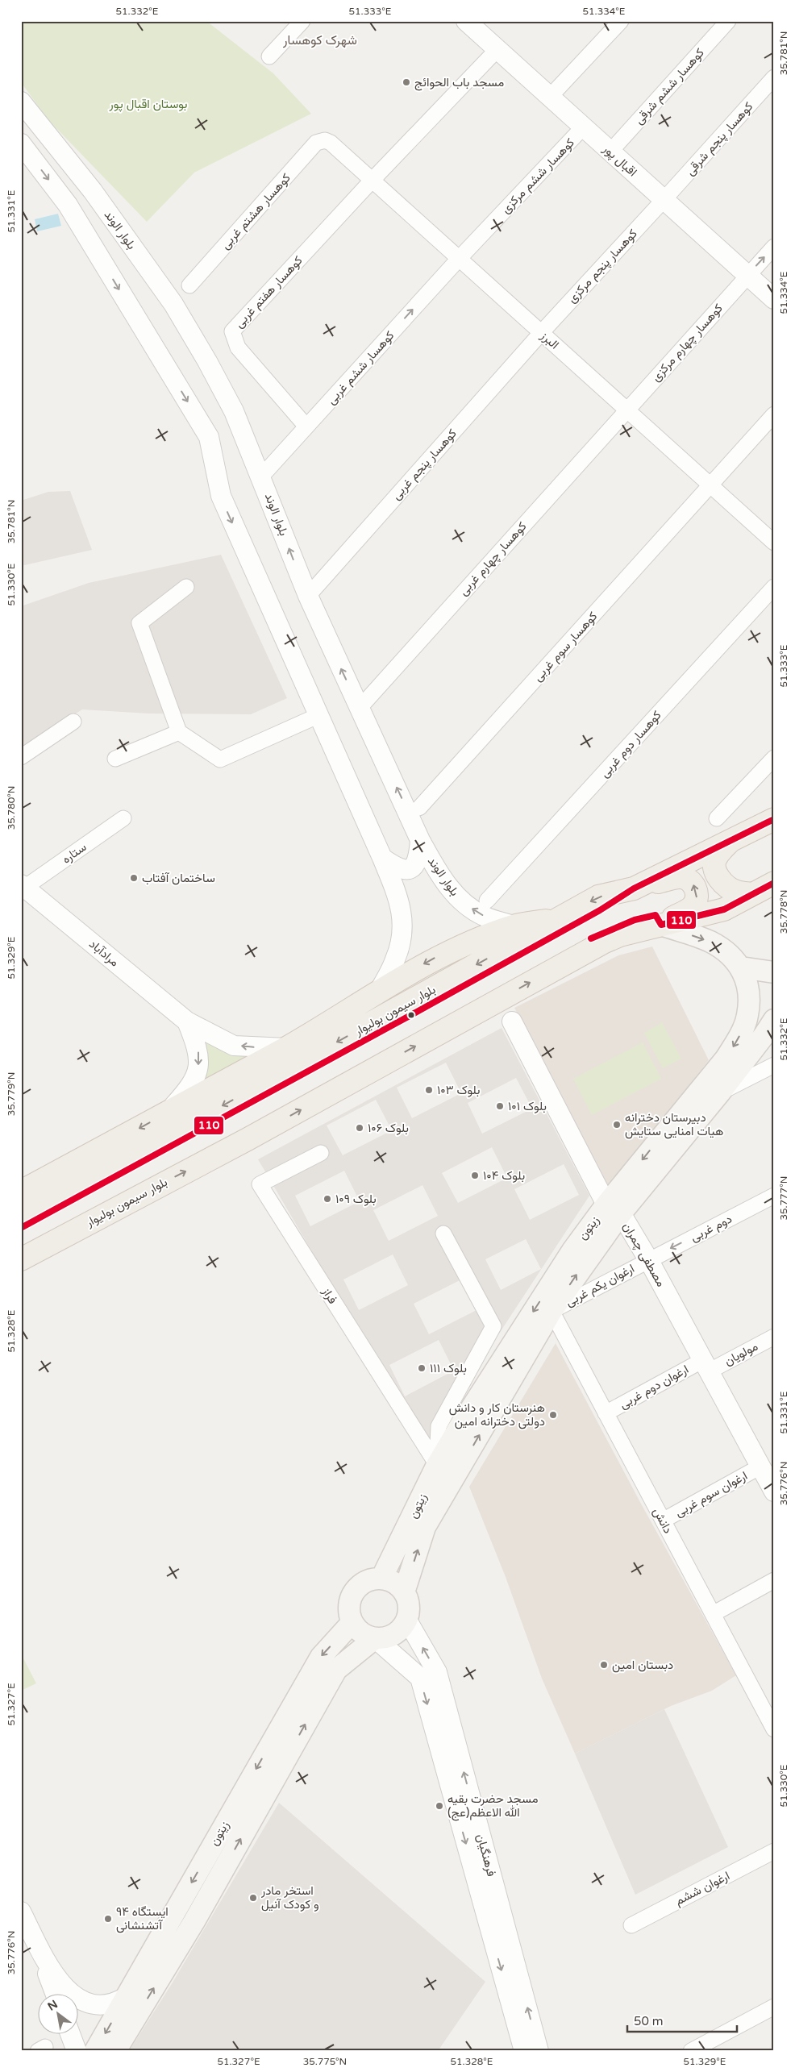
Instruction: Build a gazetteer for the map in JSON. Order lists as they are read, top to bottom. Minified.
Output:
{"streets":{"main road":["بلوار سیمون بولیوار","زیتون"],"street":["کوهسار ششم شرقی","کوهسار پنجم شرقی","اقبال پور","کوهسار ششم مرکزی","کوهسار هشتم غربی","بلوار الوند","کوهسار پنجم مرکزی","کوهسار هفتم غربی","البرز","کوهسار چهارم مرکزی","کوهسار ششم غربی","کوهسار پنجم غربی","کوهسار چهارم غربی","کوهسار سوم غربی","کوهسار دوم غربی","ستاره","مرادآباد","دوم غربی","مصطفی چمران","ارغوان یکم غربی","فراز","مولویان","ارغوان دوم غربی","ارغوان سوم غربی","دانش","فرهنگیان","ارغوان ششم"]},"crossings":[["کوهسار ششم شرقی","اقبال پور"],["کوهسار پنجم شرقی","اقبال پور"],["کوهسار پنجم شرقی","کوهسار پنجم مرکزی"],["اقبال پور","کوهسار ششم مرکزی"],["اقبال پور","کوهسار پنجم مرکزی"],["اقبال پور","کوهسار چهارم مرکزی"],["کوهسار ششم مرکزی","البرز"],["کوهسار ششم مرکزی","کوهسار ششم غربی"],["کوهسار هشتم غربی","البرز"],["بلوار الوند","کوهسار ششم غربی"],["بلوار الوند","کوهسار پنجم غربی"],["بلوار الوند","کوهسار چهارم غربی"],["کوهسار پنجم مرکزی","البرز"],["کوهسار پنجم مرکزی","کوهسار پنجم غربی"],["کوهسار هفتم غربی","البرز"],["کوهسار هفتم غربی","کوهسار ششم غربی"],["البرز","کوهسار چهارم مرکزی"],["البرز","کوهسار ششم غربی"],["البرز","کوهسار پنجم غربی"],["البرز","کوهسار چهارم غربی"],["البرز","کوهسار سوم غربی"],["کوهسار چهارم مرکزی","کوهسار چهارم غربی"],["ستاره","مرادآباد"],["بلوار سیمون بولیوار","زیتون"],["زیتون","مصطفی چمران"],["زیتون","ارغوان یکم غربی"],["زیتون","فراز"],["زیتون","دانش"],["زیتون","فرهنگیان"],["دوم غربی","مصطفی چمران"],["دوم غربی","ارغوان یکم غربی"],["مصطفی چمران","ارغوان یکم غربی"],["مصطفی چمران","مولویان"],["مصطفی چمران","ارغوان دوم غربی"],["مصطفی چمران","ارغوان سوم غربی"],["ارغوان یکم غربی","دانش"],["مولویان","ارغوان دوم غربی"],["ارغوان دوم غربی","دانش"],["ارغوان سوم غربی","دانش"]],"one_way":["کوهسار ششم غربی","دوم غربی"],"districts":["شهرک کوهسار"],"parks":["بوستان اقبال پور"],"places":["مسجد باب الحوائج","ساختمان آفتاب","بلوک ۱۰۳","بلوک ۱۰۱","دبیرستان دخترانه هیات امنایی ستایش","بلوک ۱۰۶","بلوک ۱۰۴","بلوک ۱۰۹","بلوک ۱۱۱","هنرستان کار و دانش دولتی دخترانه امین","دبستان امین","مسجد حضرت بقیه الله الاعظم(عج)","استخر مادر و کودک آنیل","ایستگاه ۹۴ آتشنشانی"],"lines":["transit line 110"],"scale_bar":"50 m","north":"top left","coordinates":["51.332°E","51.333°E","51.334°E","35.781°N","51.331°E","51.330°E","35.780°N","35.778°N","51.329°E","35.779°N","35.777°N","51.328°E","35.776°N","51.327°E","35.775°N"]}
